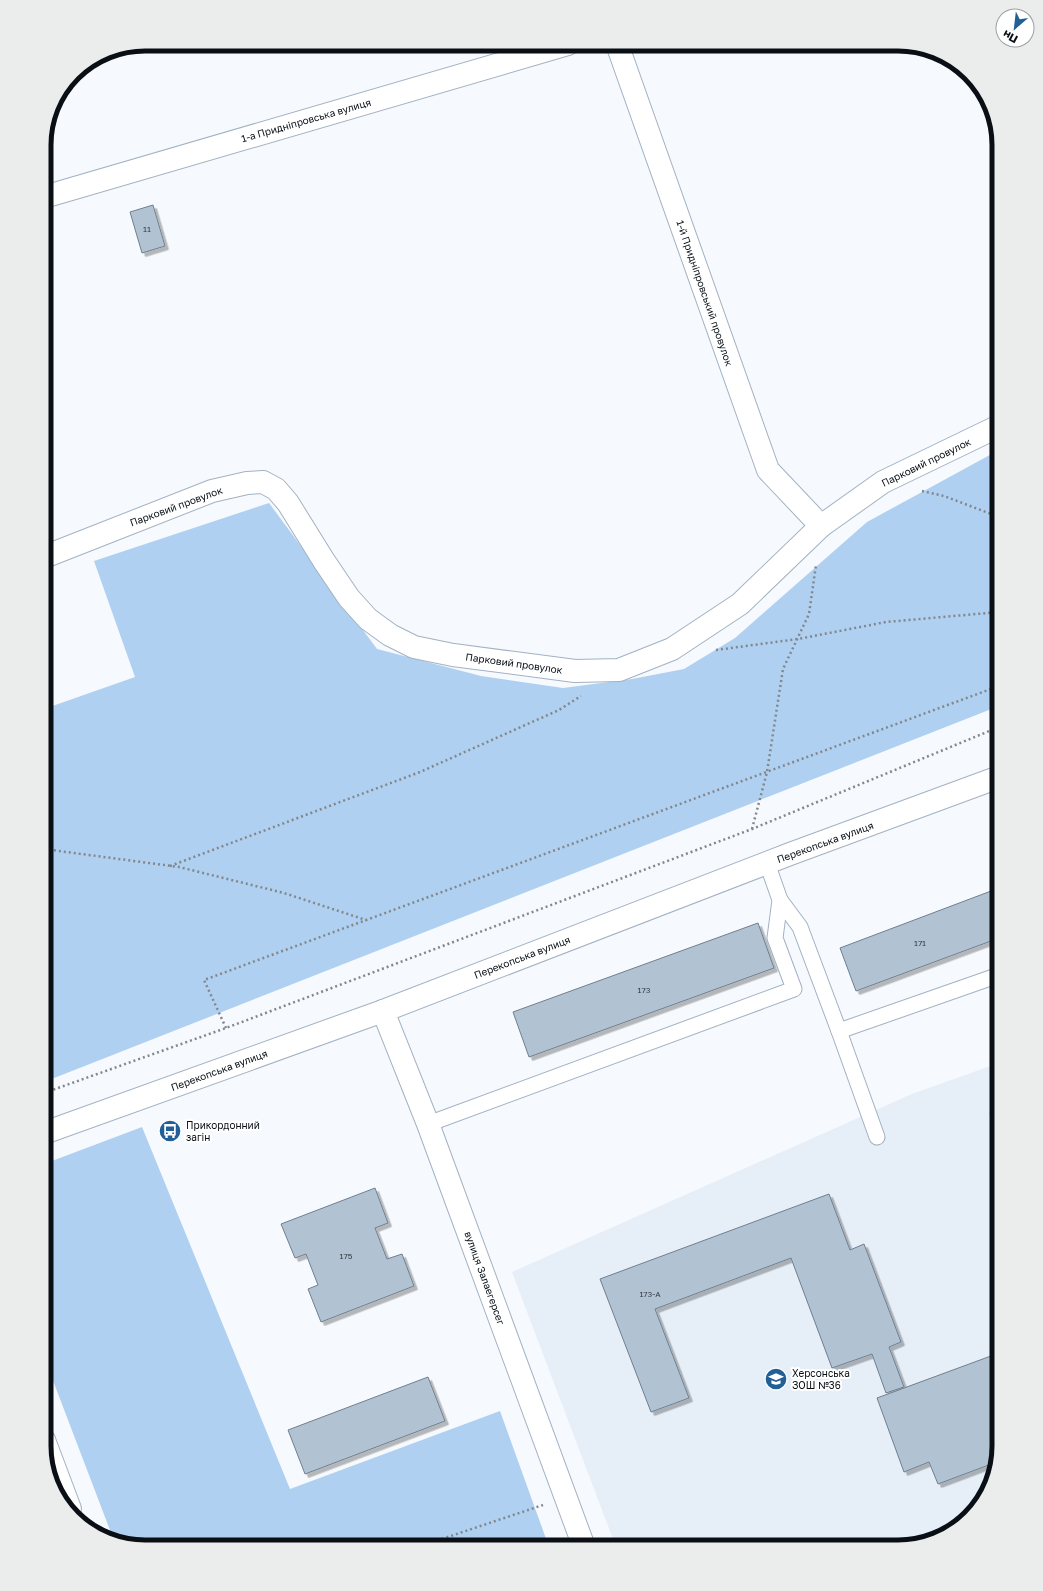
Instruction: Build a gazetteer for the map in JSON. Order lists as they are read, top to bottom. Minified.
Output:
{"streets":{"street":["1-а Придніпровська вулиця","1-й Придніпровський провулок","Парковий провулок","Перекопська вулиця","вулиця Залаегерсег"]},"crossings":[["1-й Придніпровський провулок","Парковий провулок"],["Перекопська вулиця","вулиця Залаегерсег"]],"places":{"bus stop":["Прикордонний загін"],"school or university":["Херсонська ЗОШ №36"]},"house_numbers":["11","171","173","175","173-А"],"north":"bottom left"}
